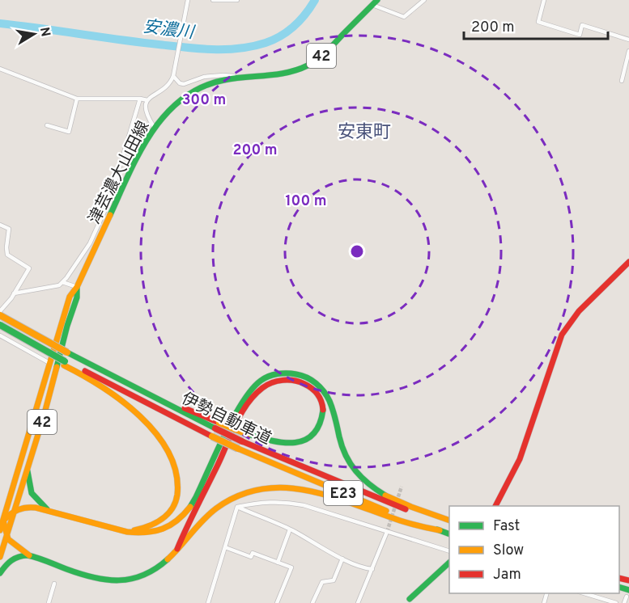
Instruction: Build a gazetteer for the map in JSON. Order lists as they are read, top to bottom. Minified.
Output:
{"streets":{"main road":["42","津芸濃大山田線","伊勢自動車道","E23"]},"districts":["安東町"],"water":["安濃川"],"legend":["Fast","Slow","Jam"],"scale_bar":"200 m","north":"right","rings":["300 m","200 m","100 m"]}
